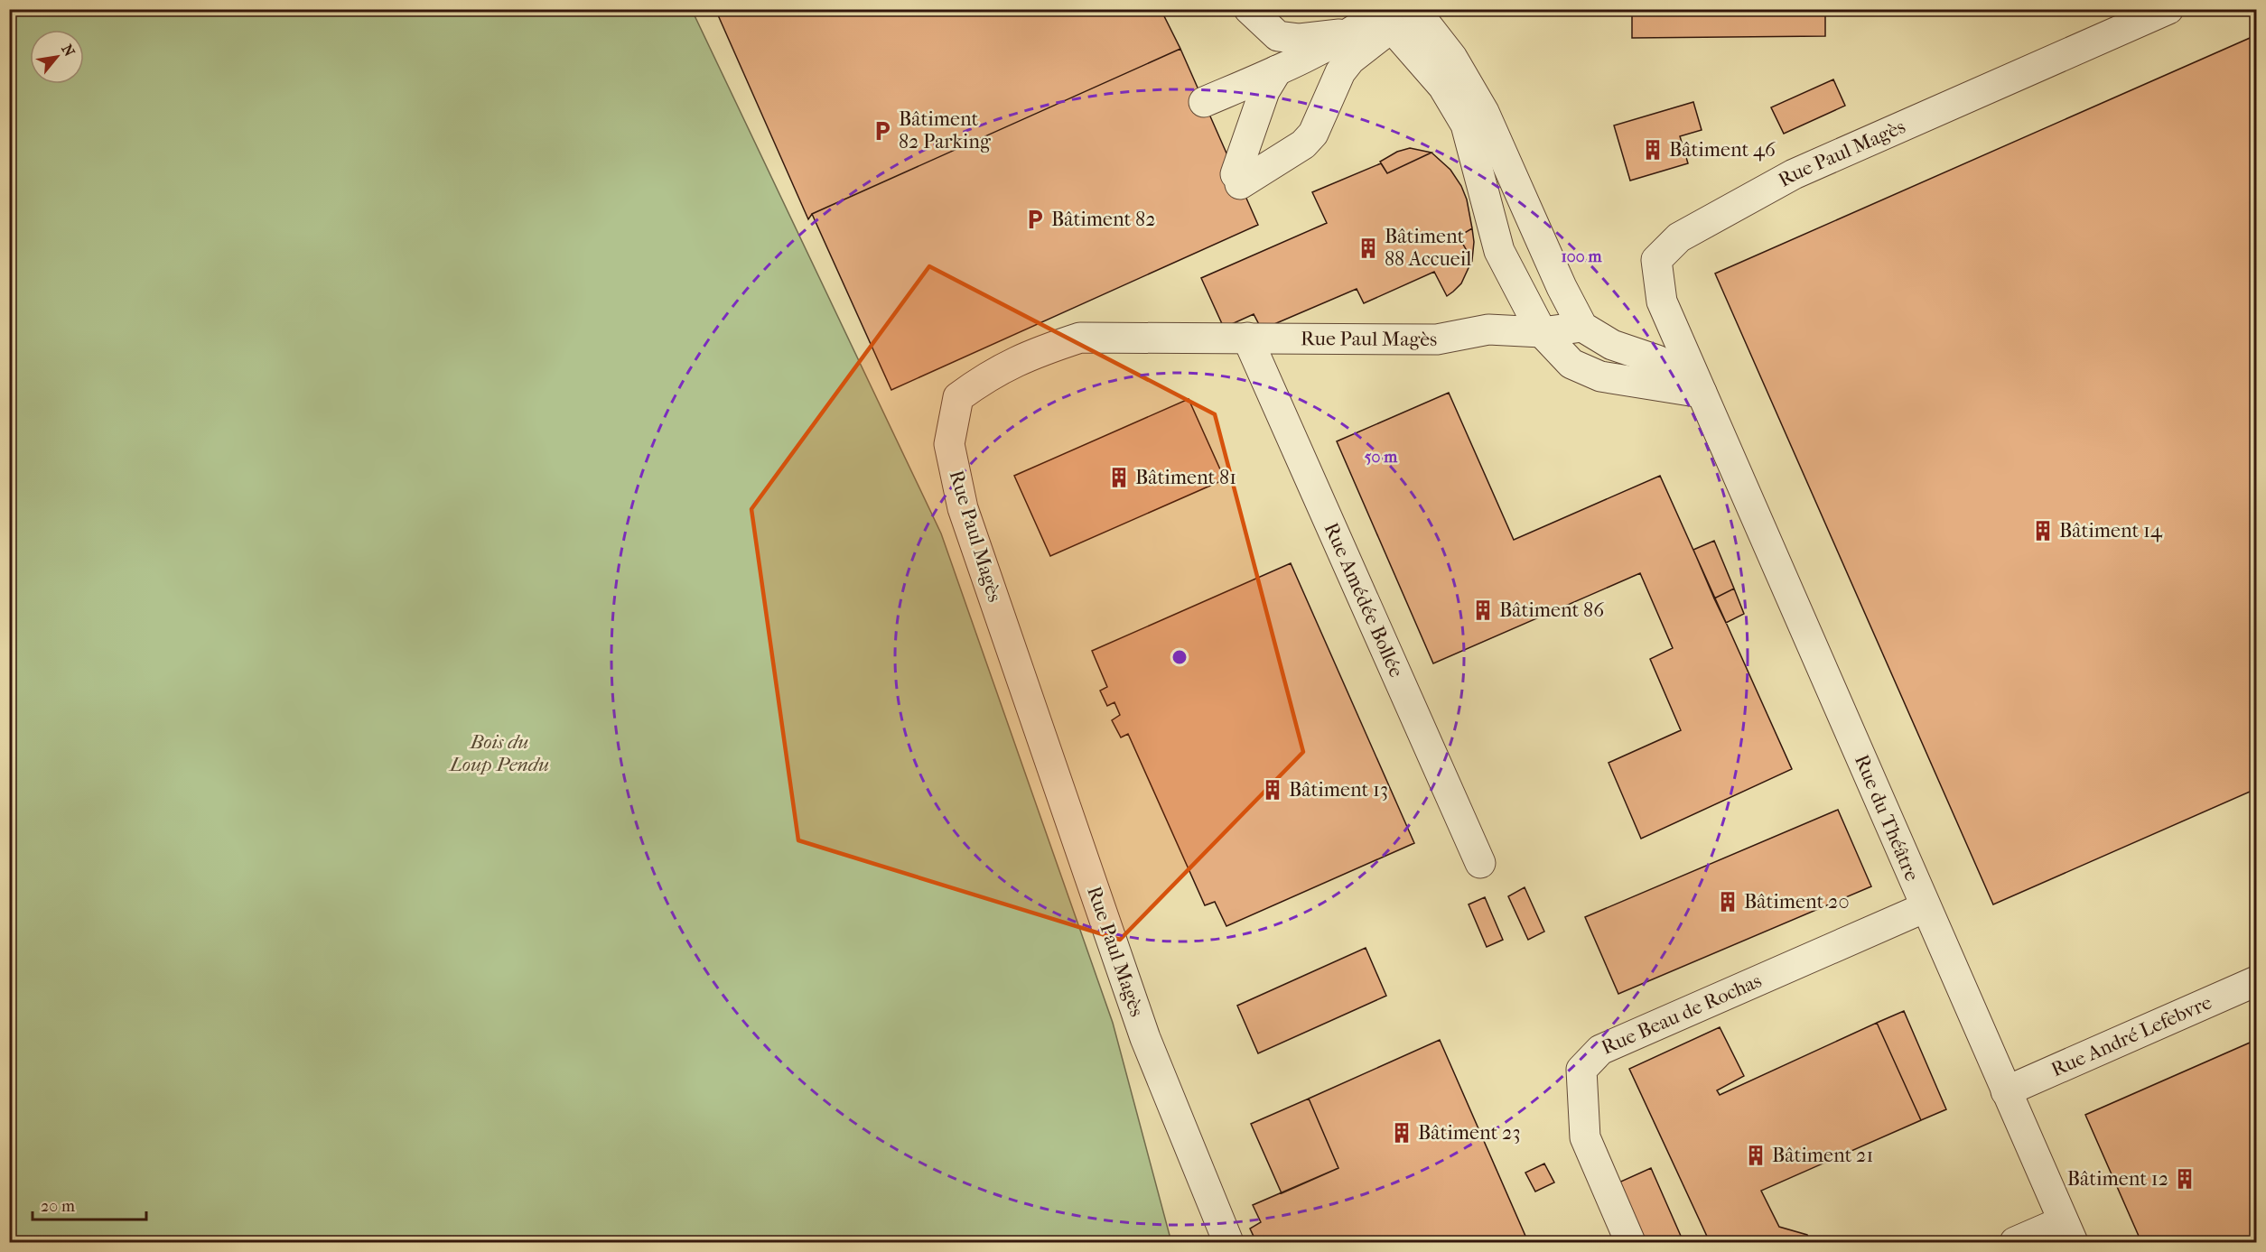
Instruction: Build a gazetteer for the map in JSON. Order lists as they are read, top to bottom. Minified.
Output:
{"streets":{"lane":["Rue Paul Magès","Rue Amédée Bollée","Rue du Théâtre","Rue Beau de Rochas","Rue André Lefebvre"]},"crossings":[["Rue Paul Magès","Rue Amédée Bollée"],["Rue Paul Magès","Rue du Théâtre"],["Rue du Théâtre","Rue Beau de Rochas"],["Rue du Théâtre","Rue André Lefebvre"]],"parks":["Bois du Loup Pendu"],"places":{"parking":["Bâtiment 82 Parking","Bâtiment 82"],"building":["Bâtiment 46","Bâtiment 88 Accueil","Bâtiment 81","Bâtiment 14","Bâtiment 86","Bâtiment 13","Bâtiment 20","Bâtiment 23","Bâtiment 21","Bâtiment 12"]},"scale_bar":"20 m","north":"top right","rings":["100 m","50 m"]}
